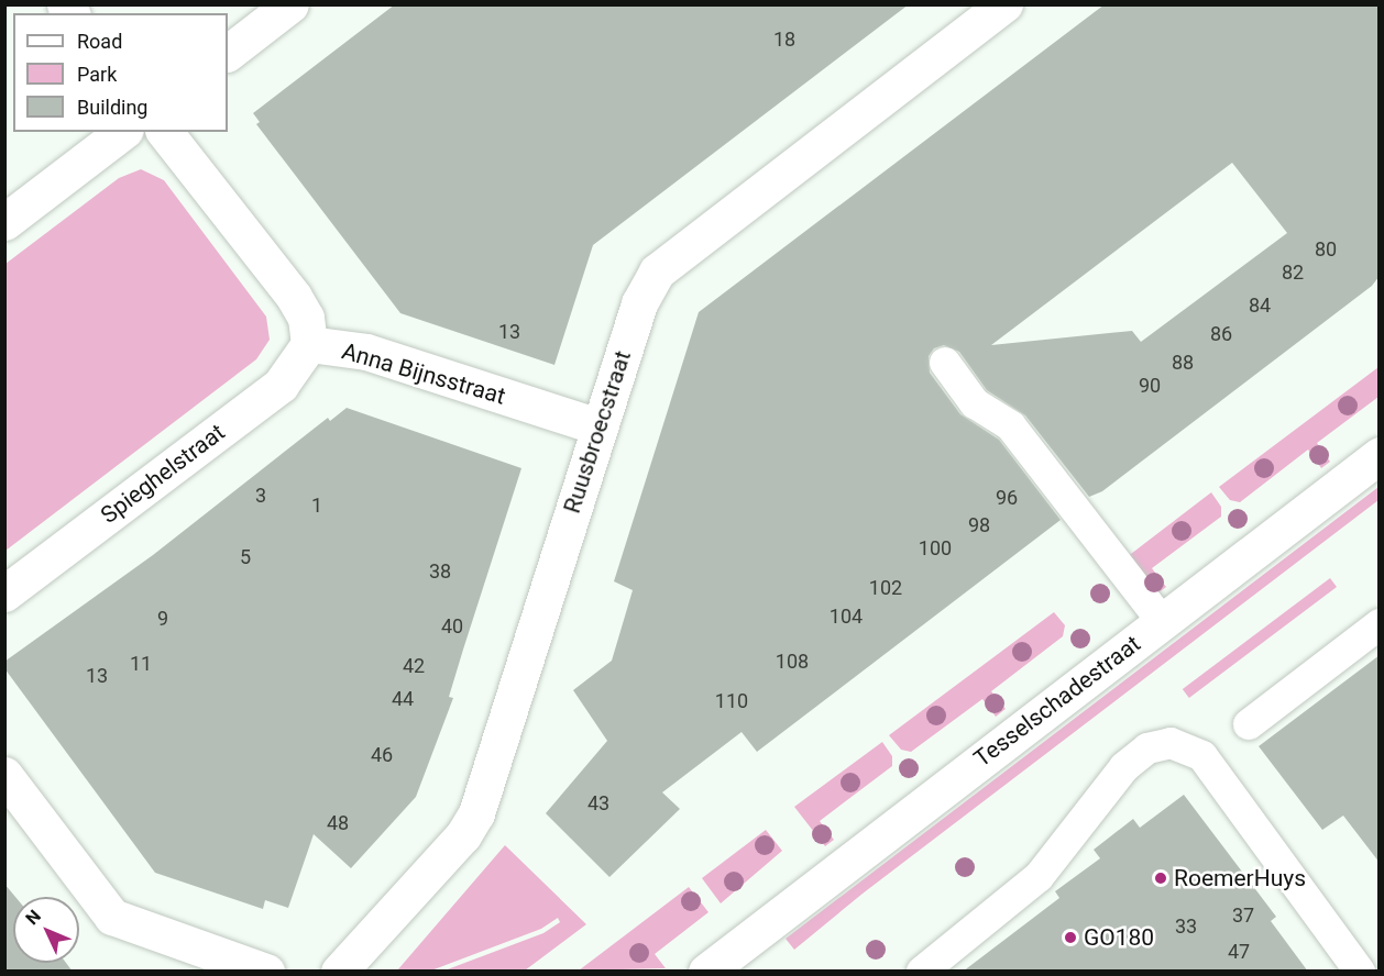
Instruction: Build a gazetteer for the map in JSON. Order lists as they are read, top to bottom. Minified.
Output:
{"streets":{"street":["Anna Bijnsstraat","Ruusbroecstraat","Spieghelstraat","Tesselschadestraat"]},"crossings":[["Anna Bijnsstraat","Ruusbroecstraat"],["Anna Bijnsstraat","Spieghelstraat"]],"places":["RoemerHuys","GO180"],"house_numbers":["18","80","82","84","13","86","88","90","3","96","1","98","100","5","38","102","104","9","40","108","11","42","13","44","110","46","43","48","37","33","47"],"legend":["Road","Park","Building"],"north":"top left"}
